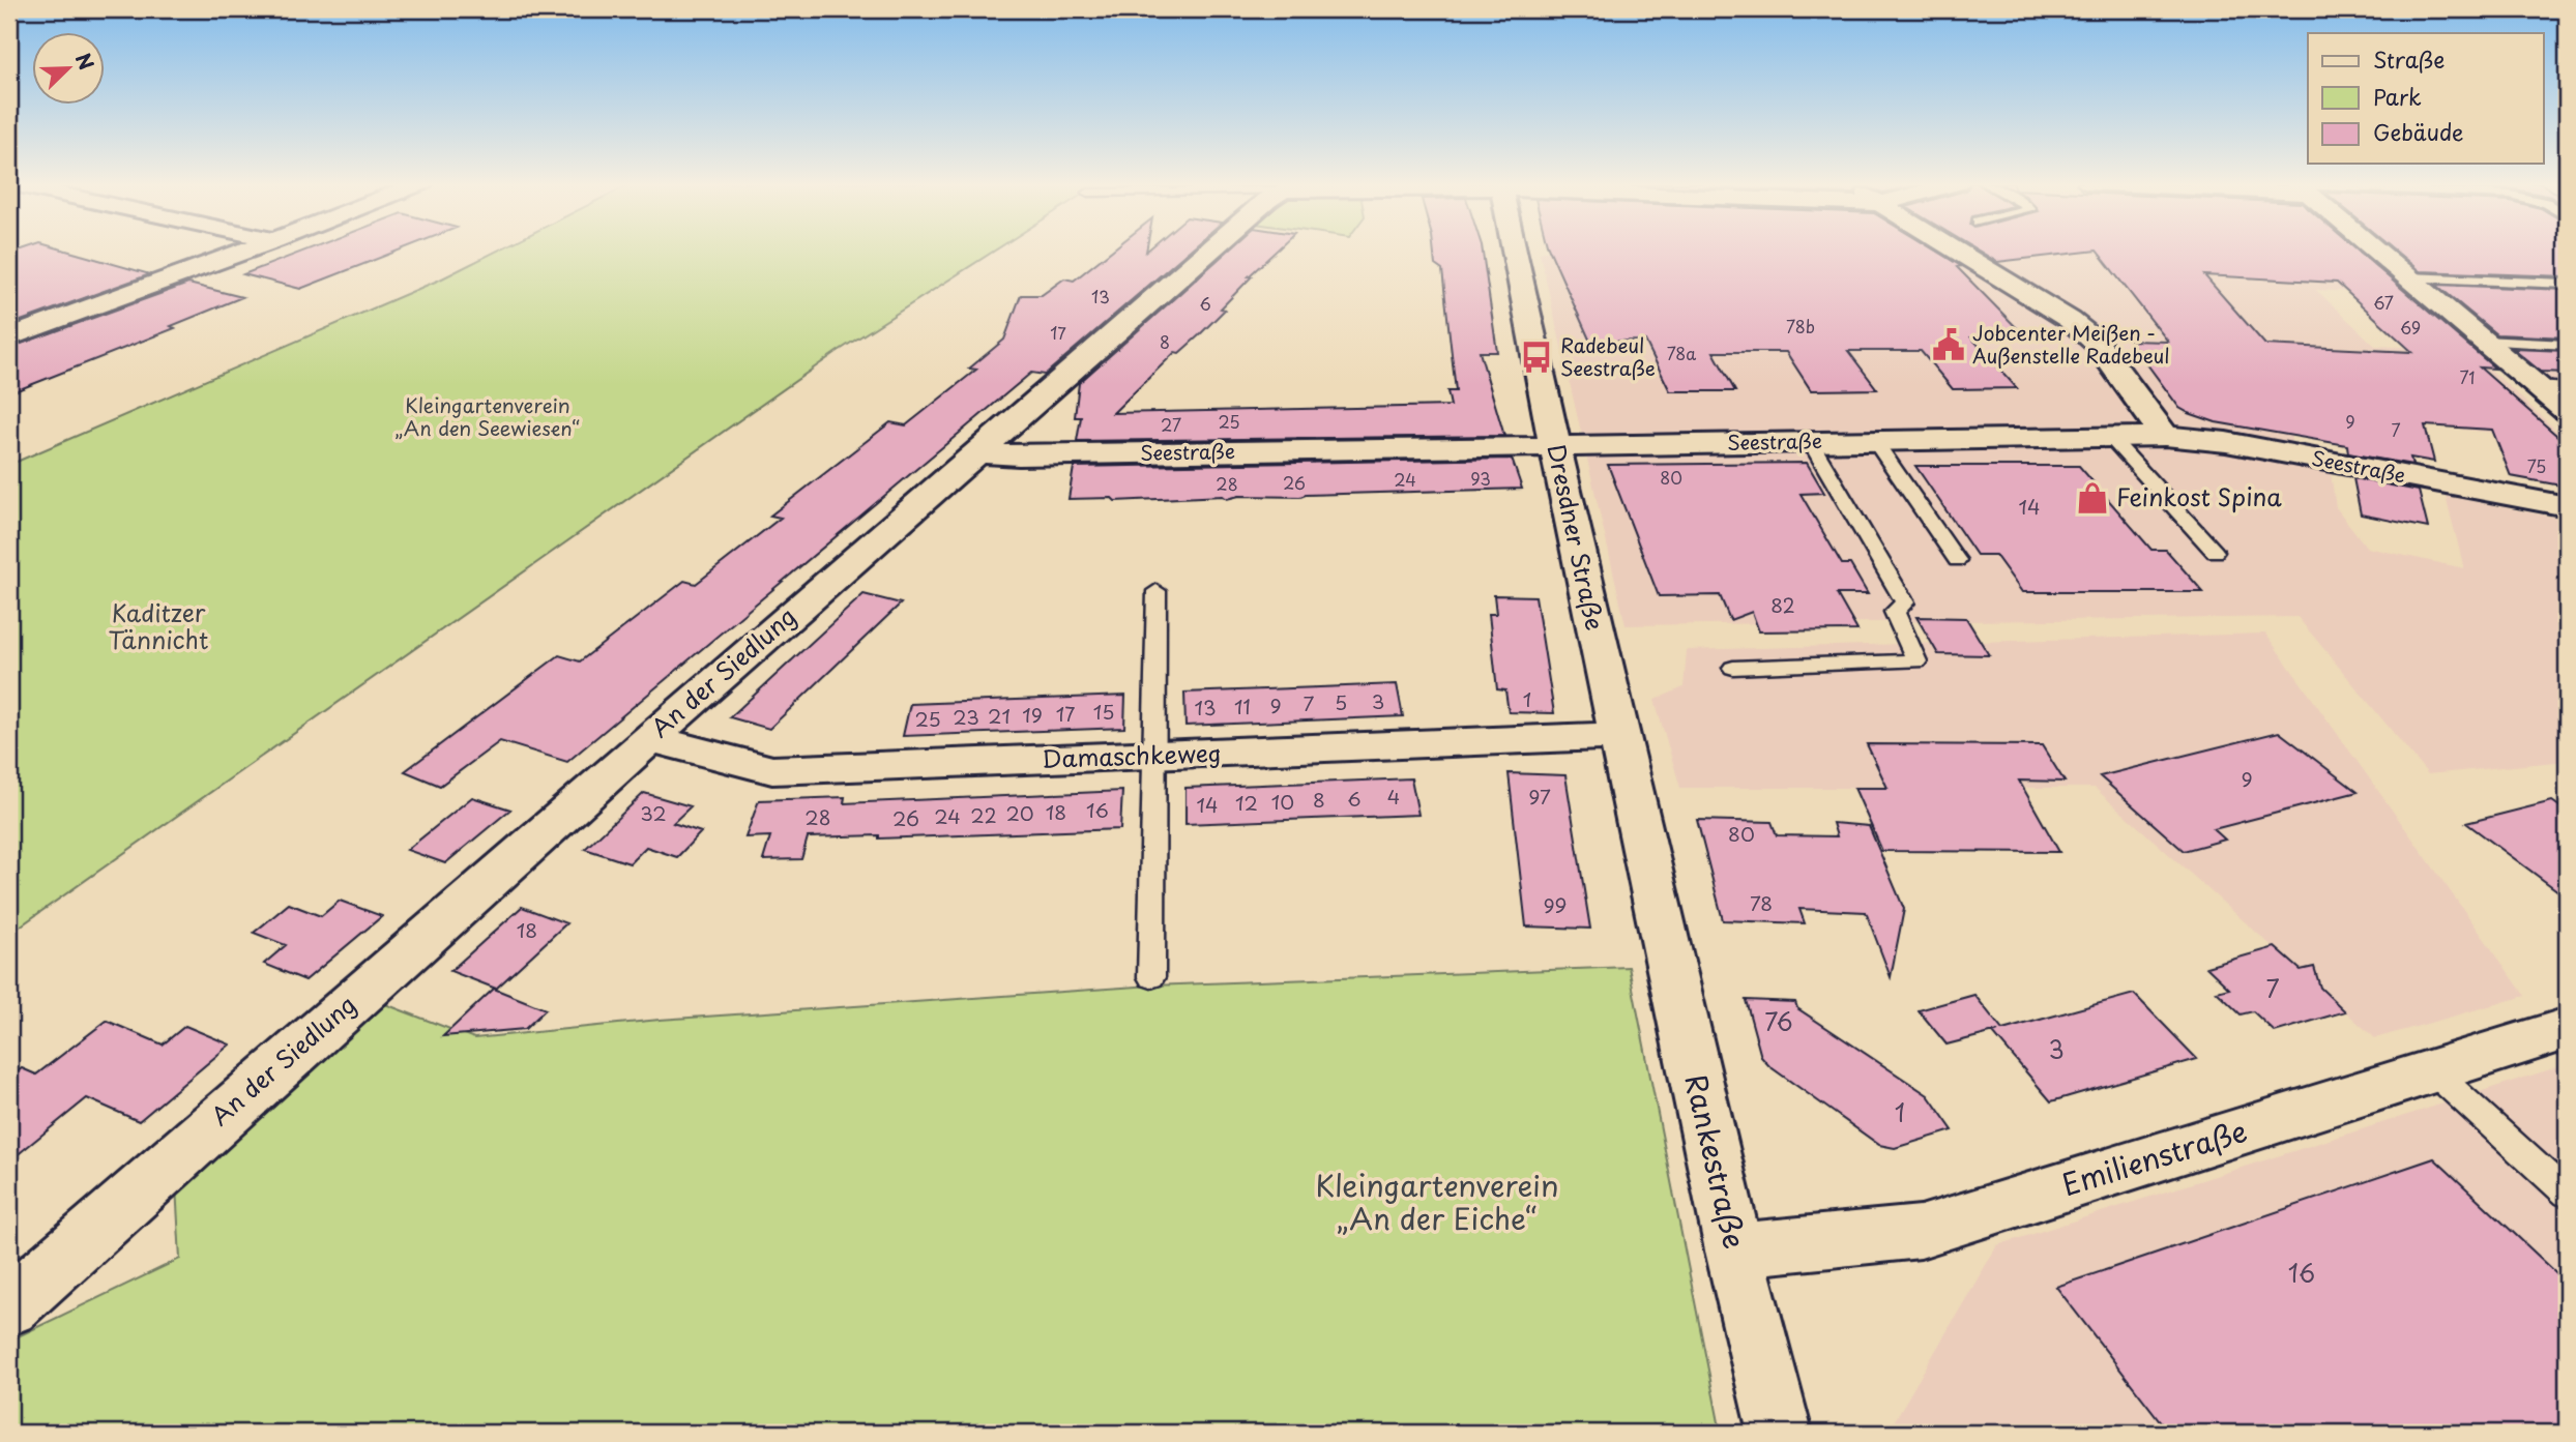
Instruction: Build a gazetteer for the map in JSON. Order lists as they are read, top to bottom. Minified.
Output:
{"streets":{"street":["Seestraße","Dresdner Straße","An der Siedlung","Damaschkeweg","Emilienstraße","Rankestraße"]},"crossings":[["Seestraße","Dresdner Straße"],["Seestraße","An der Siedlung"],["Dresdner Straße","Damaschkeweg"],["Dresdner Straße","Rankestraße"],["An der Siedlung","Damaschkeweg"],["Emilienstraße","Rankestraße"]],"parks":["Kleingartenverein „An den Seewiesen“","Kaditzer Tännicht","Kleingartenverein „An der Eiche“"],"places":{"public building":["Jobcenter Meißen - Außenstelle Radebeul"],"bus stop":["Radebeul Seestraße"],"shop":["Feinkost Spina"]},"house_numbers":["13","67","6","78b","69","17","8","78a","71","25","9","27","7","75","80","93","24","26","28","14","82","1","3","5","7","9","11","13","15","17","19","21","23","25","9","4","97","6","8","10","12","14","16","18","32","20","22","24","28","26","80","78","99","18","7","76","3","1","16"],"legend":["Straße","Park","Gebäude"],"north":"top right"}
